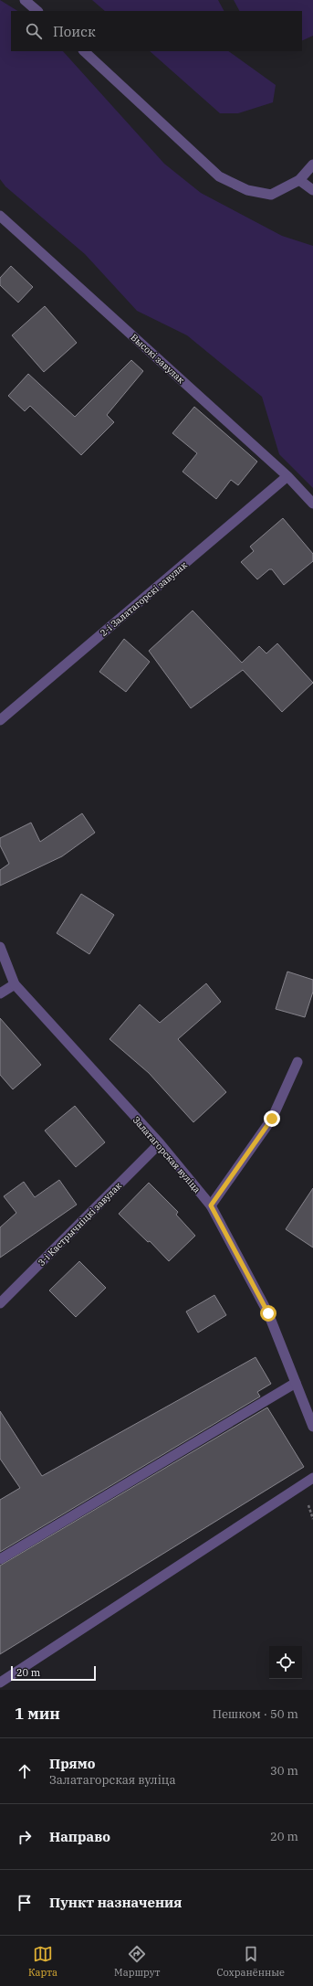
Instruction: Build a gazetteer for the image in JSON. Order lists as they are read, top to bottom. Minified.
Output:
{"streets":{"street":["Высокі завулак","2-і Залатагорскі завулак","Залатагорская вуліца","3-і Кастрычніцкі завулак"]},"crossings":[["Высокі завулак","2-і Залатагорскі завулак"],["Залатагорская вуліца","3-і Кастрычніцкі завулак"]],"scale_bar":"20 m","page":{"search":"Поиск","scale":"20 m","heading":["1 мин","Пешком · 50 m"],"list":[["Прямо","Залатагорская вуліца","30 m"],["Направо","20 m"],"Пункт назначения"],"nav":["Карта","Маршрут","Сохранённые"]}}
